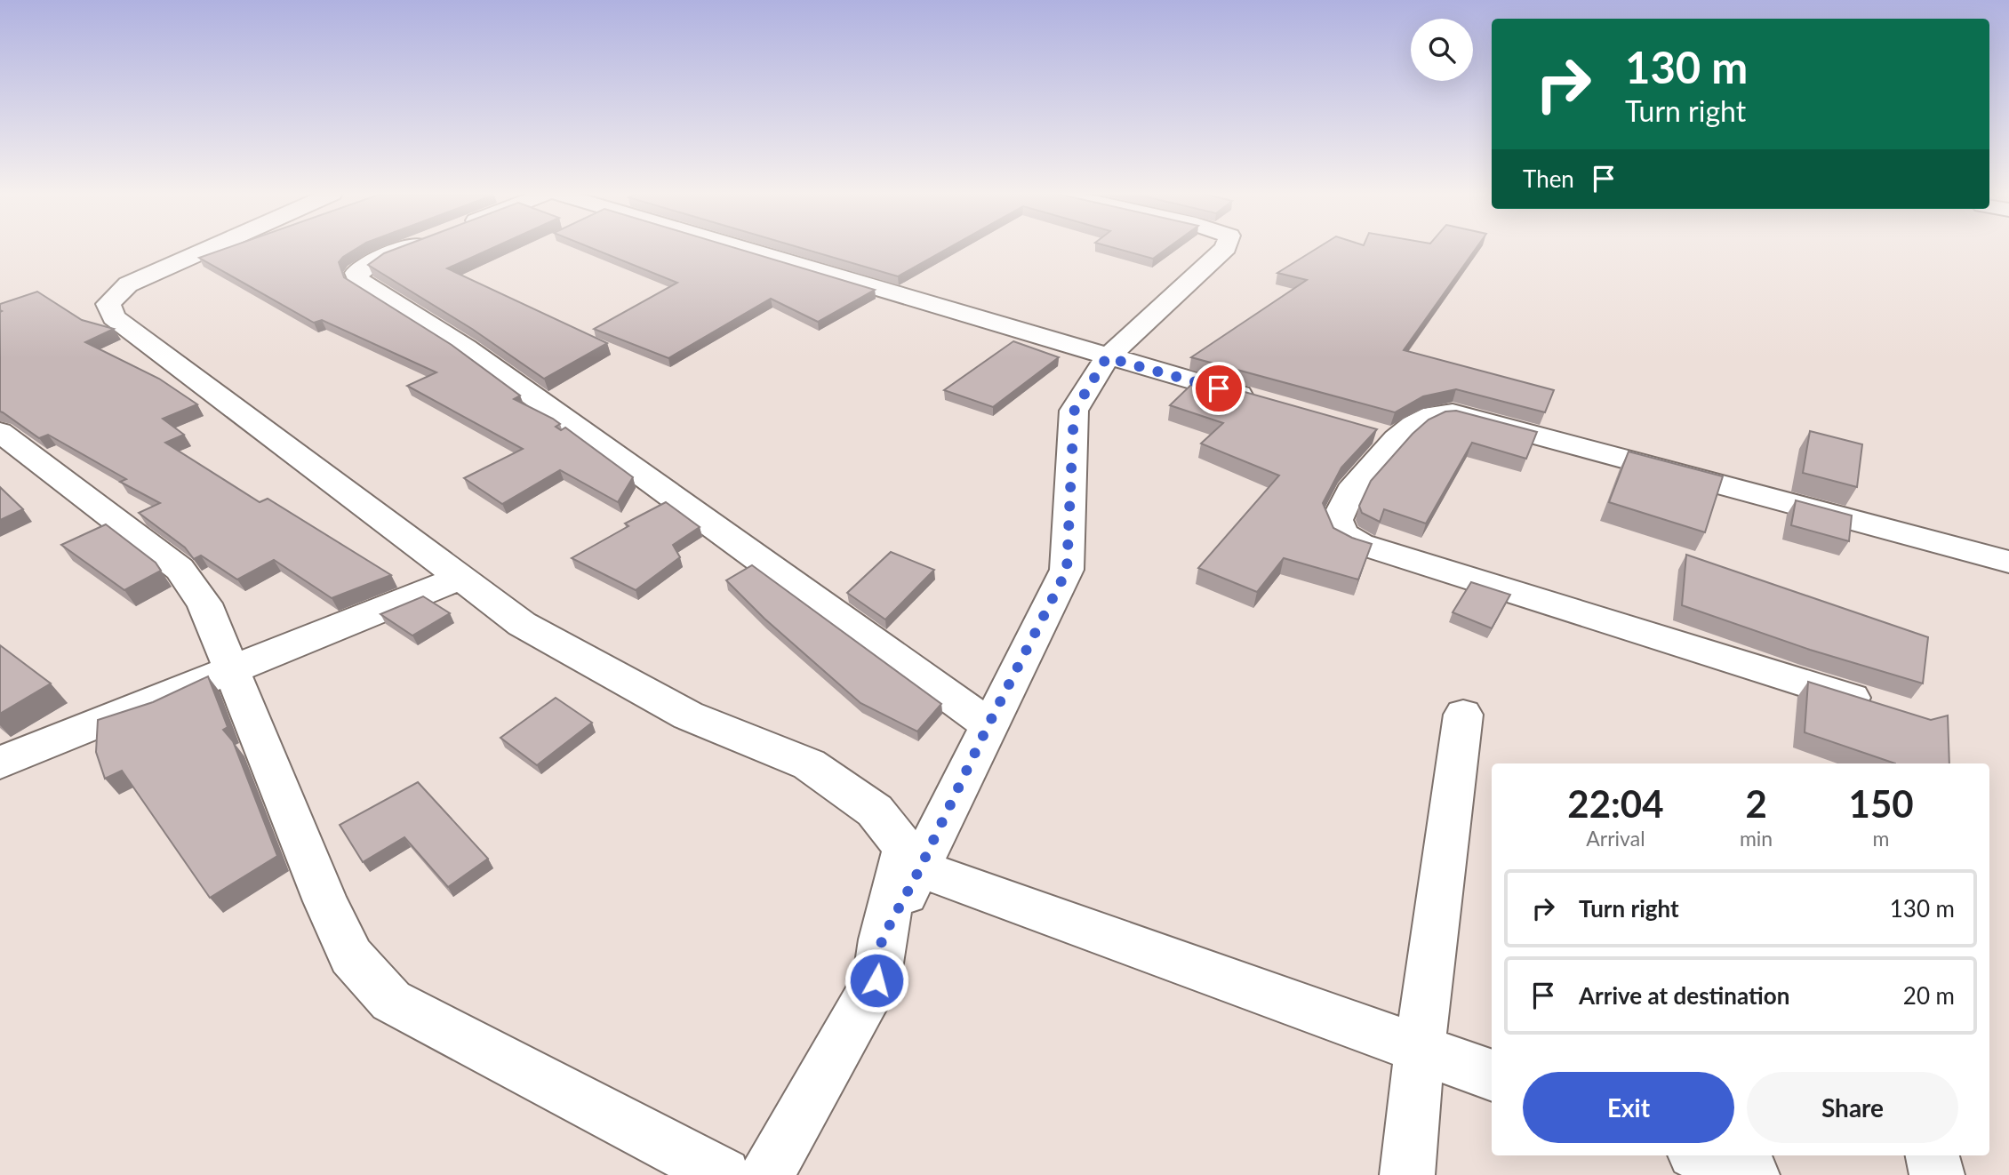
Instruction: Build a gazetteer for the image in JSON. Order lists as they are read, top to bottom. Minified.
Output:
{"page":{"turn":["130 m","Turn right"],"then":"Then","eta":["22:04","Arrival","2","min","150","m"],"list":[{"name":"Turn right","value":"130 m"},{"name":"Arrive at destination","value":"20 m"}],"buttons":["Exit","Share"]}}
